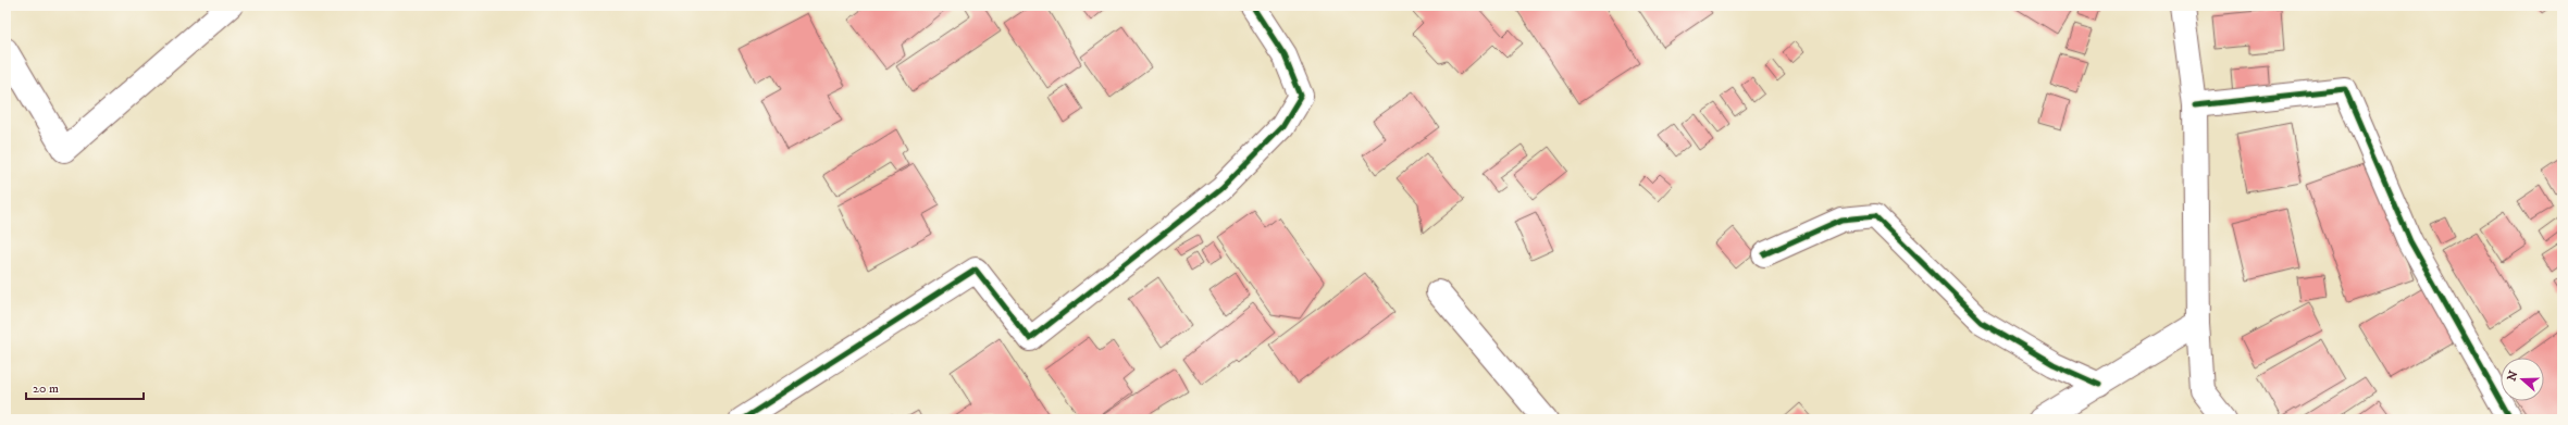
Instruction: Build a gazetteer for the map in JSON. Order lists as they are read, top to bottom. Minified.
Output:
{"scale_bar":"20 m","north":"left"}
